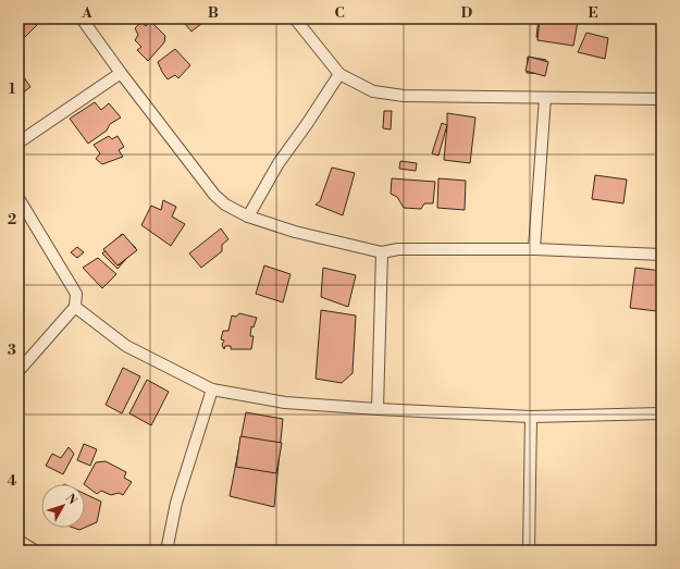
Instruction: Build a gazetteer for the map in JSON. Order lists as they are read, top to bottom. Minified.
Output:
{"north":"top right","grid":{"columns":["A","B","C","D","E"],"rows":["1","2","3","4"]}}
